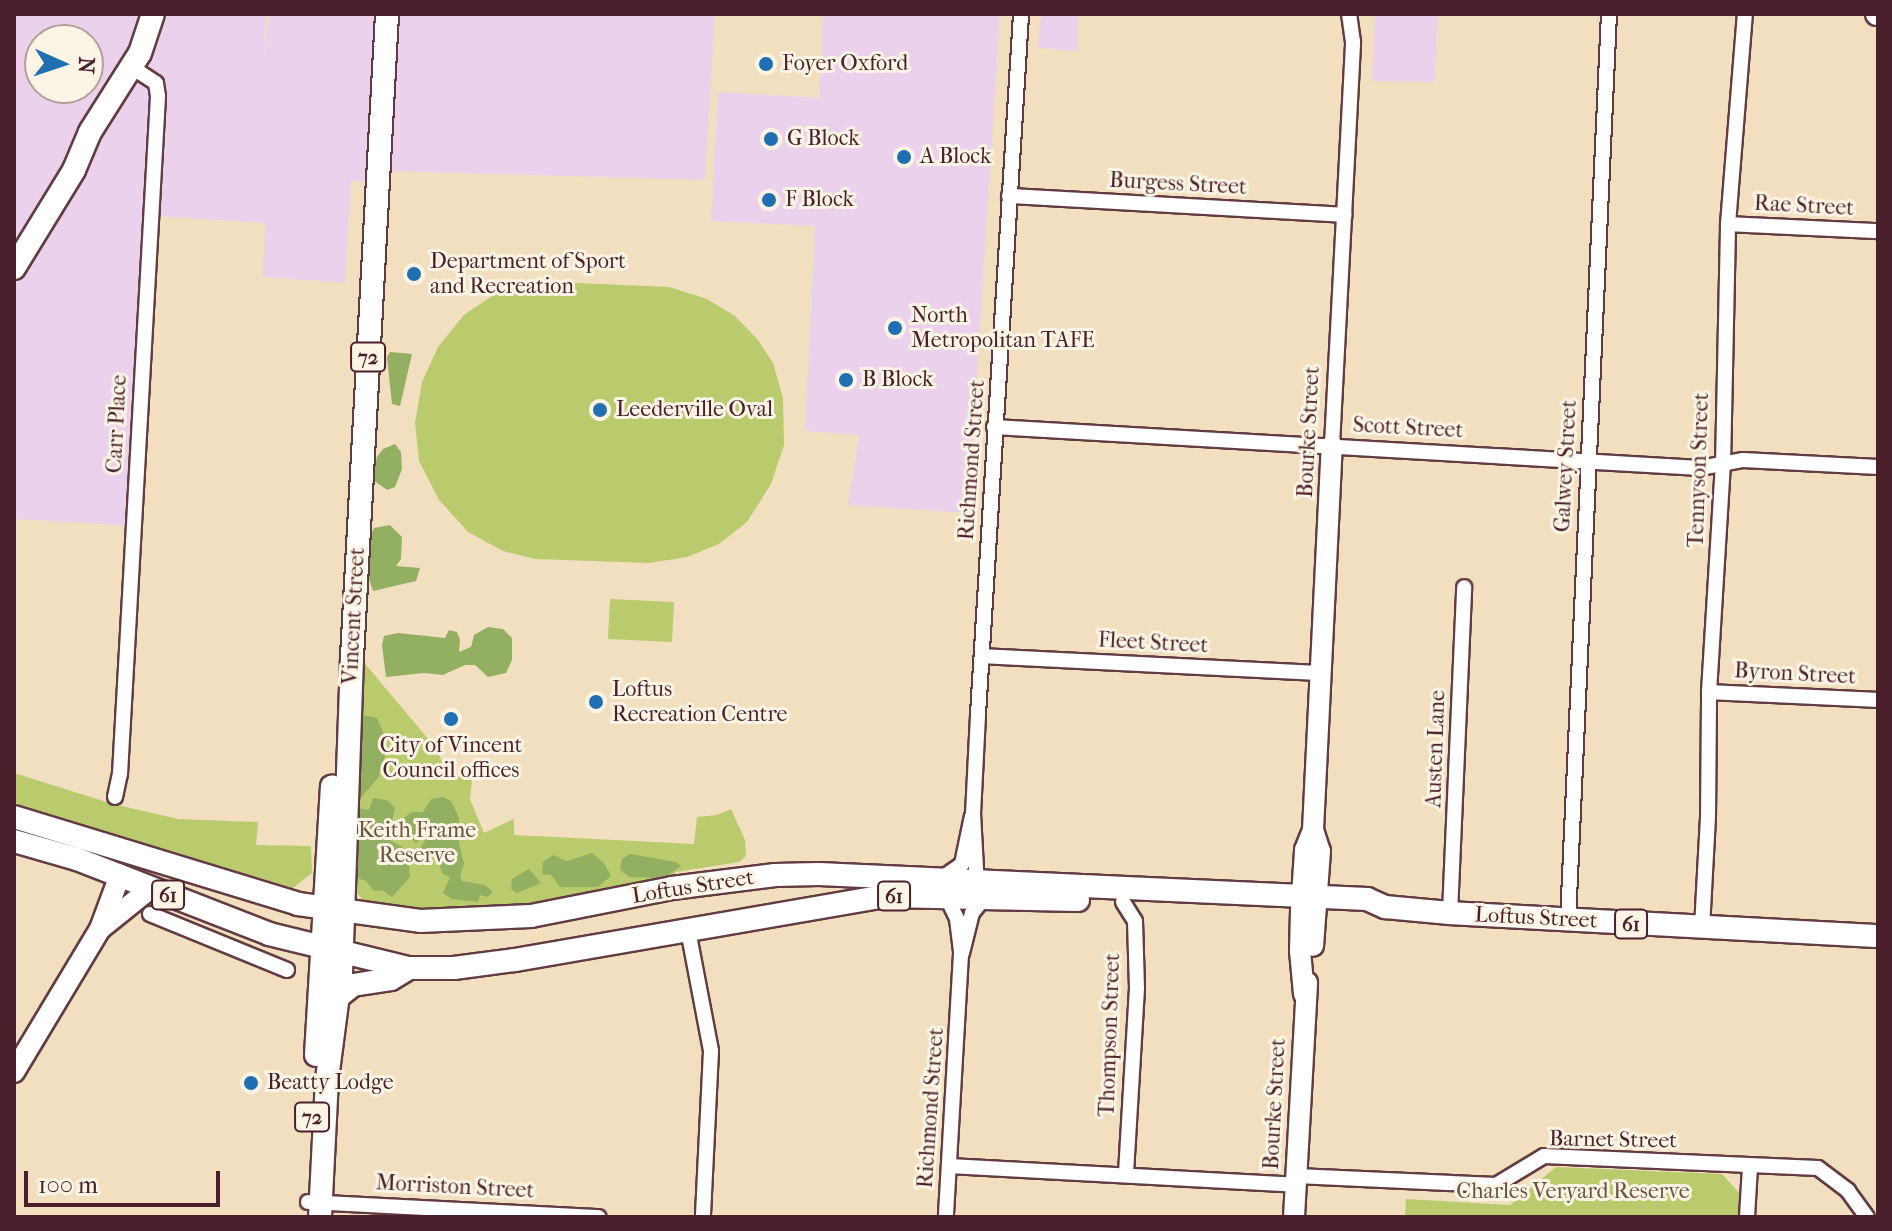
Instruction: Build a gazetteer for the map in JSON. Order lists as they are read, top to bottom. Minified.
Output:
{"streets":{"main road":["72","Vincent Street","Loftus Street","61"],"street":["Burgess Street","Rae Street","Carr Place","Scott Street","Bourke Street","Richmond Street","Galwey Street","Tennyson Street","Fleet Street","Byron Street","Austen Lane","Thompson Street","Barnet Street","Morriston Street"]},"crossings":[["Burgess Street","Bourke Street"],["Burgess Street","Richmond Street"],["Rae Street","Tennyson Street"],["Scott Street","Bourke Street"],["Scott Street","Richmond Street"],["Scott Street","Galwey Street"],["Scott Street","Tennyson Street"],["Bourke Street","Fleet Street"],["Bourke Street","Loftus Street"],["Bourke Street","Barnet Street"],["Richmond Street","Fleet Street"],["Richmond Street","Loftus Street"],["Richmond Street","Barnet Street"],["Galwey Street","Loftus Street"],["Tennyson Street","Byron Street"],["Tennyson Street","Loftus Street"],["Vincent Street","Loftus Street"],["Vincent Street","Morriston Street"],["Austen Lane","Loftus Street"],["Loftus Street","Thompson Street"],["Thompson Street","Barnet Street"]],"parks":["Keith Frame Reserve","Charles Veryard Reserve"],"places":["Foyer Oxford","G Block","A Block","F Block","Department of Sport and Recreation","North Metropolitan TAFE","B Block","Leederville Oval","Loftus Recreation Centre","City of Vincent Council offices","Beatty Lodge"],"scale_bar":"100 m","north":"right"}
